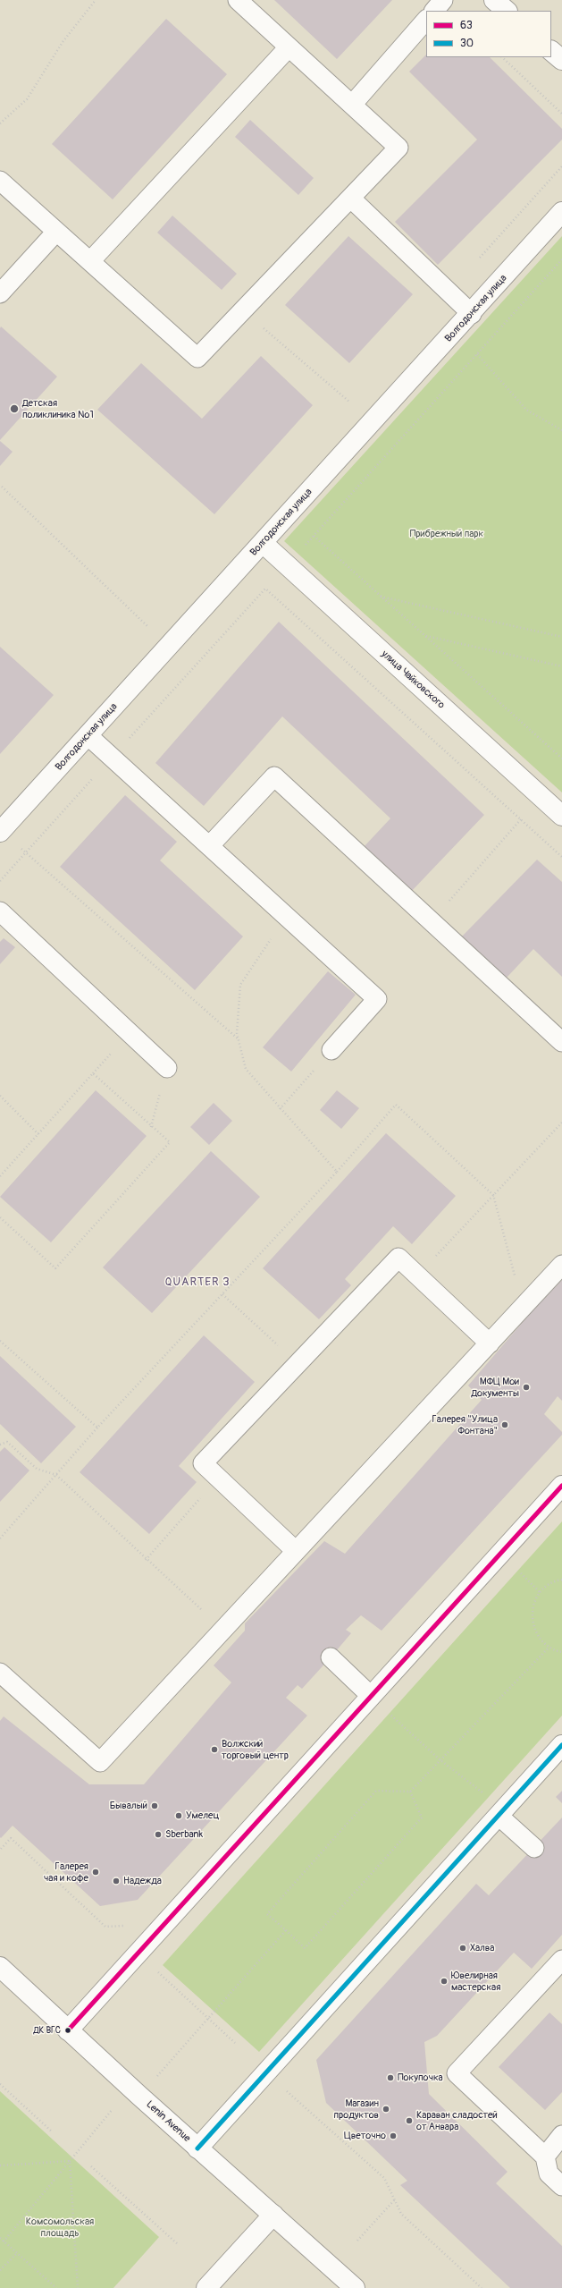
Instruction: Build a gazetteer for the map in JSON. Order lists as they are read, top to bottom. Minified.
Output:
{"streets":{"street":["Волгодонская улица","улица Чайковского","Lenin Avenue"]},"crossings":[["Волгодонская улица","улица Чайковского"]],"districts":["QUARTER 3"],"parks":["Прибрежный парк","Комсомольская площадь"],"places":["Детская поликлиника №1","МФЦ Мои Документы","Галерея \"Улица Фонтана\"","Волжский торговый центр","Бывалый","Умелец","Sberbank","Галерея чая и кофе","Надежда","Халва","Ювелирная мастерская","ДК ВГС","Покупочка","Магазин продуктов","Караван сладостей от Анвара","Цветочно"],"lines":["transit line 63","transit line 30"],"legend":["63","30"]}
